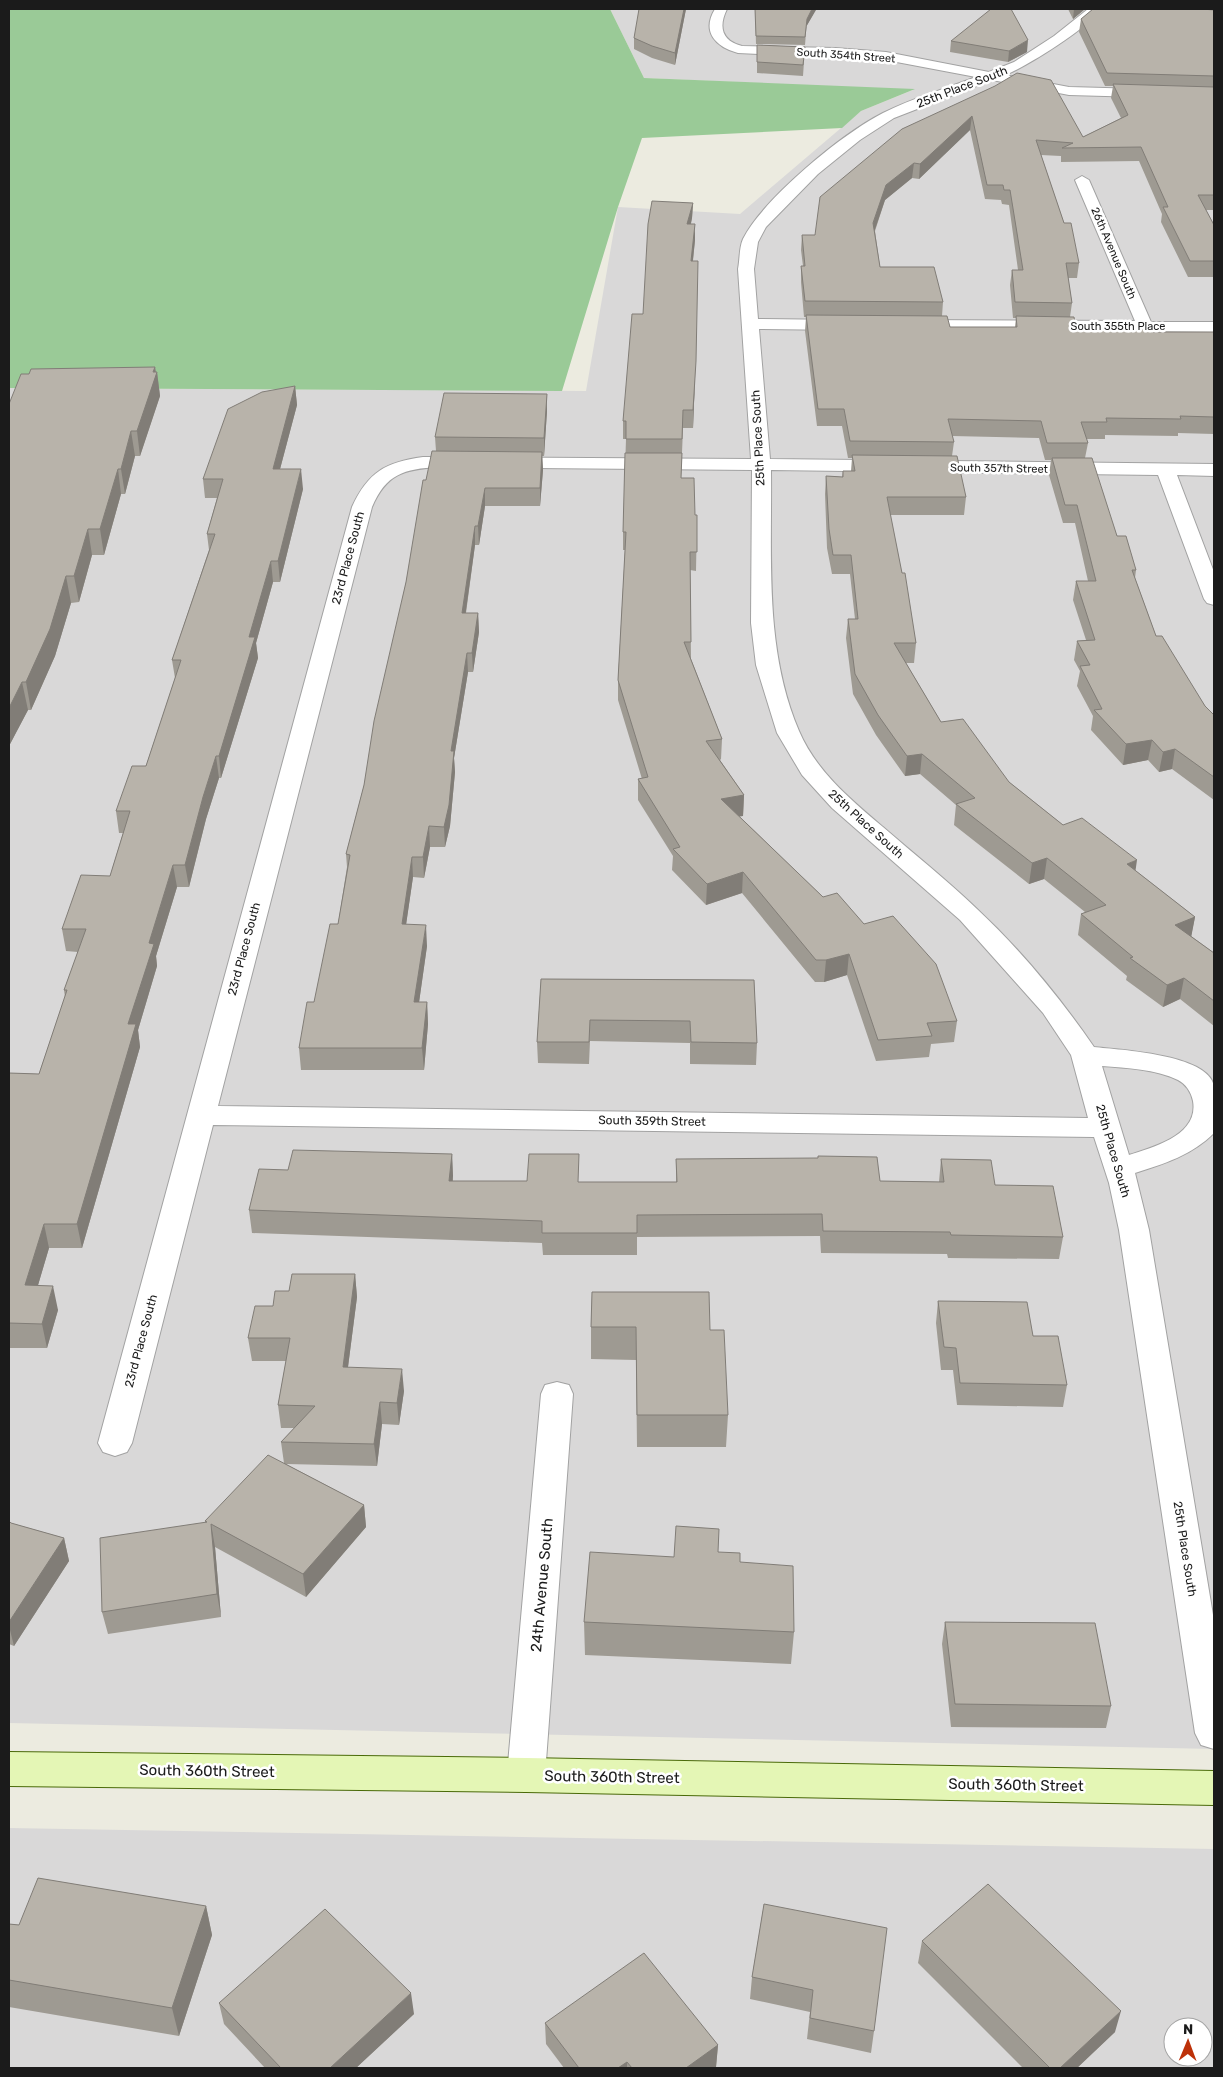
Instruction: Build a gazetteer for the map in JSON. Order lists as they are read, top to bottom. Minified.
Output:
{"streets":{"street":["South 354th Street","25th Place South","26th Avenue South","South 355th Place","South 357th Street","23rd Place South","South 359th Street","24th Avenue South","South 360th Street"]},"crossings":[["South 354th Street","25th Place South"],["25th Place South","South 357th Street"],["25th Place South","South 359th Street"],["26th Avenue South","South 355th Place"],["South 357th Street","23rd Place South"],["23rd Place South","South 359th Street"],["24th Avenue South","South 360th Street"]],"north":"top"}
